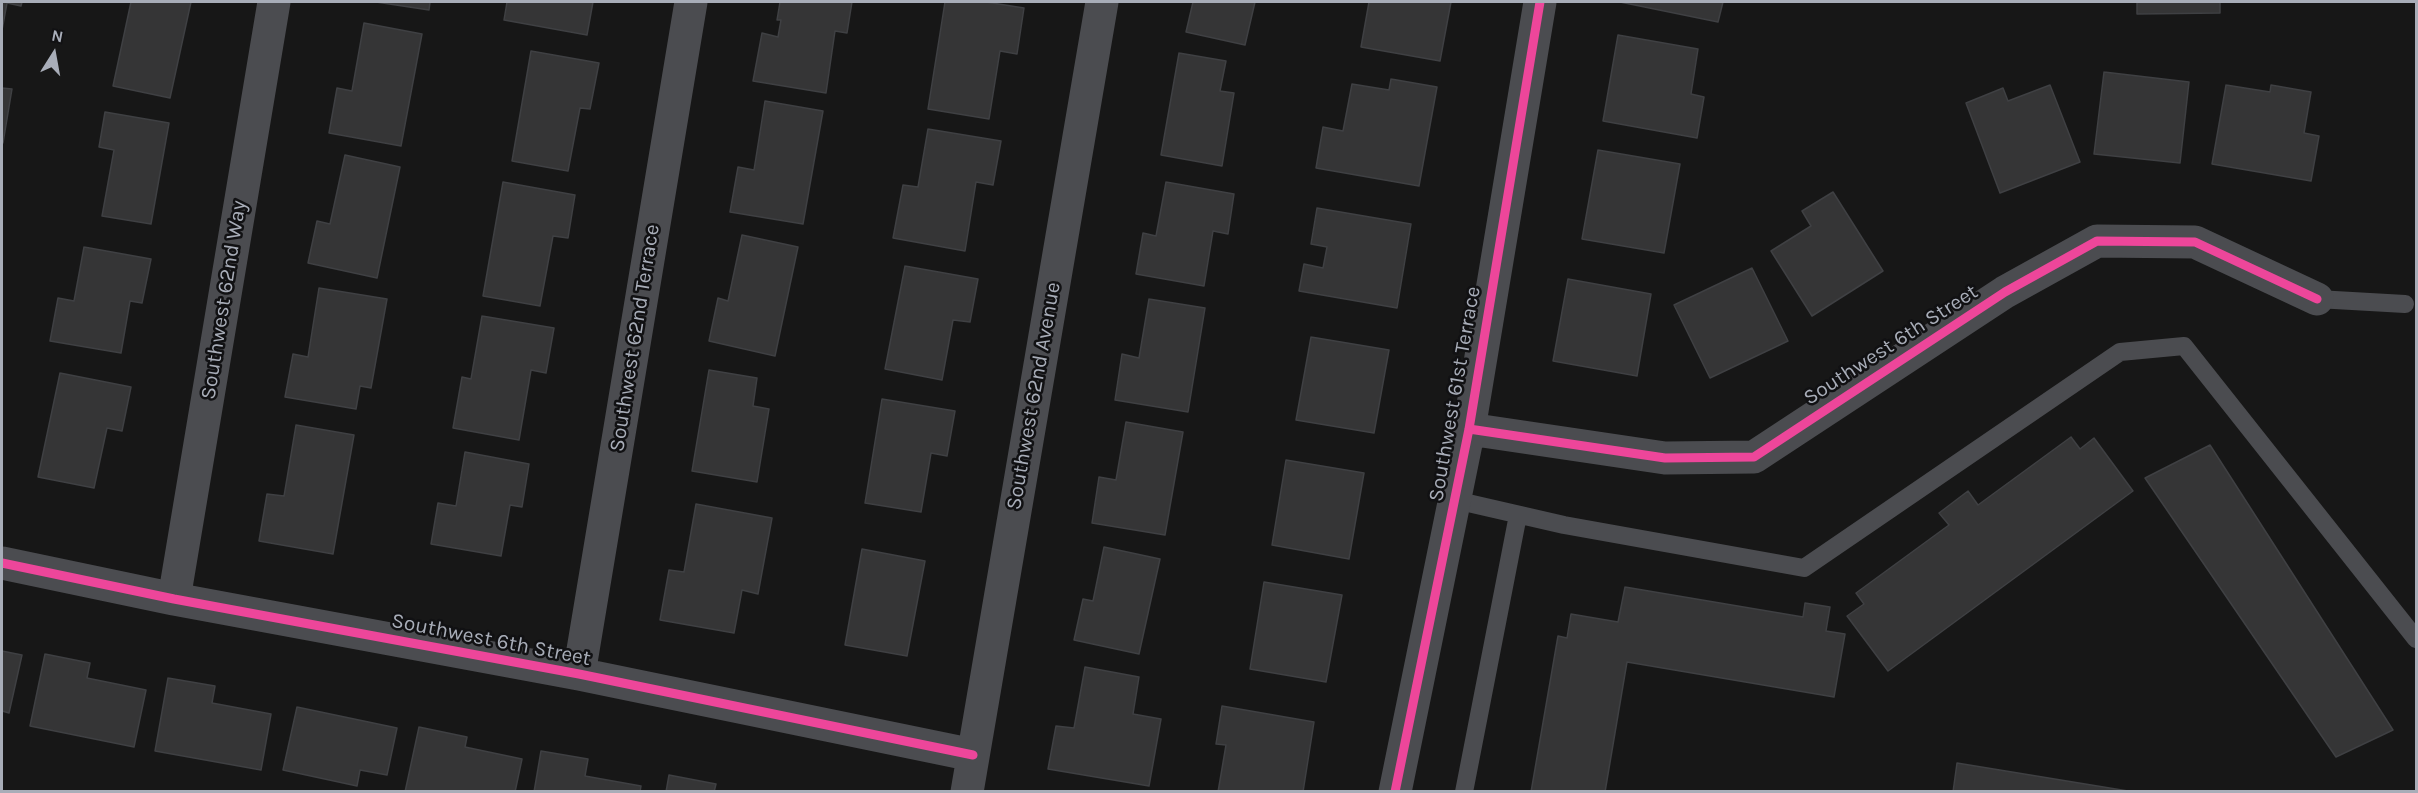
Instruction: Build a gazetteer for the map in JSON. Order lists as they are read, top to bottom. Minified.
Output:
{"streets":{"street":["Southwest 62nd Way","Southwest 62nd Terrace","Southwest 6th Street","Southwest 61st Terrace","Southwest 62nd Avenue"]},"crossings":[["Southwest 62nd Way","Southwest 6th Street"],["Southwest 62nd Terrace","Southwest 6th Street"],["Southwest 6th Street","Southwest 61st Terrace"],["Southwest 6th Street","Southwest 62nd Avenue"]],"north":"top"}
